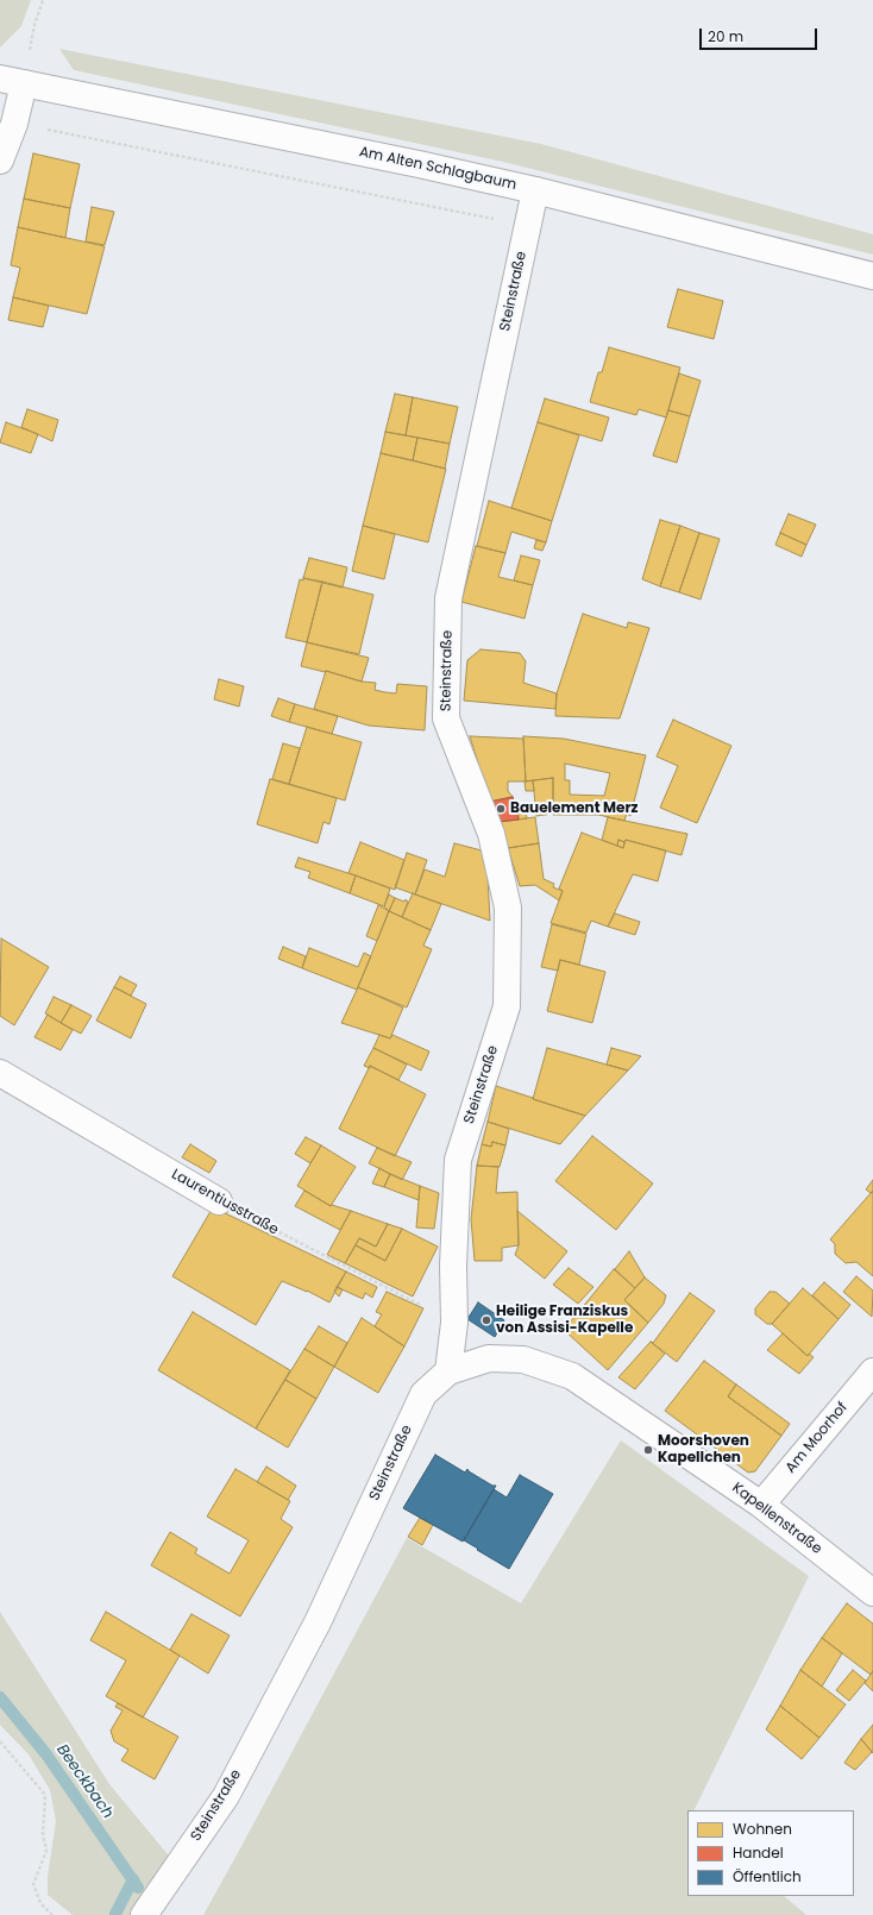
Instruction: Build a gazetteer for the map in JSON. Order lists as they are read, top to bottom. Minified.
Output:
{"streets":{"street":["Am Alten Schlagbaum","Steinstraße","Laurentiusstraße","Am Moorhof","Kapellenstraße"]},"crossings":[["Am Alten Schlagbaum","Steinstraße"],["Steinstraße","Laurentiusstraße"],["Steinstraße","Kapellenstraße"],["Am Moorhof","Kapellenstraße"]],"water":["Beeckbach"],"places":["Bauelement Merz","Heilige Franziskus von Assisi-Kapelle","Moorshoven Kapellchen"],"legend":["Wohnen","Handel","Öffentlich"],"scale_bar":"20 m"}
